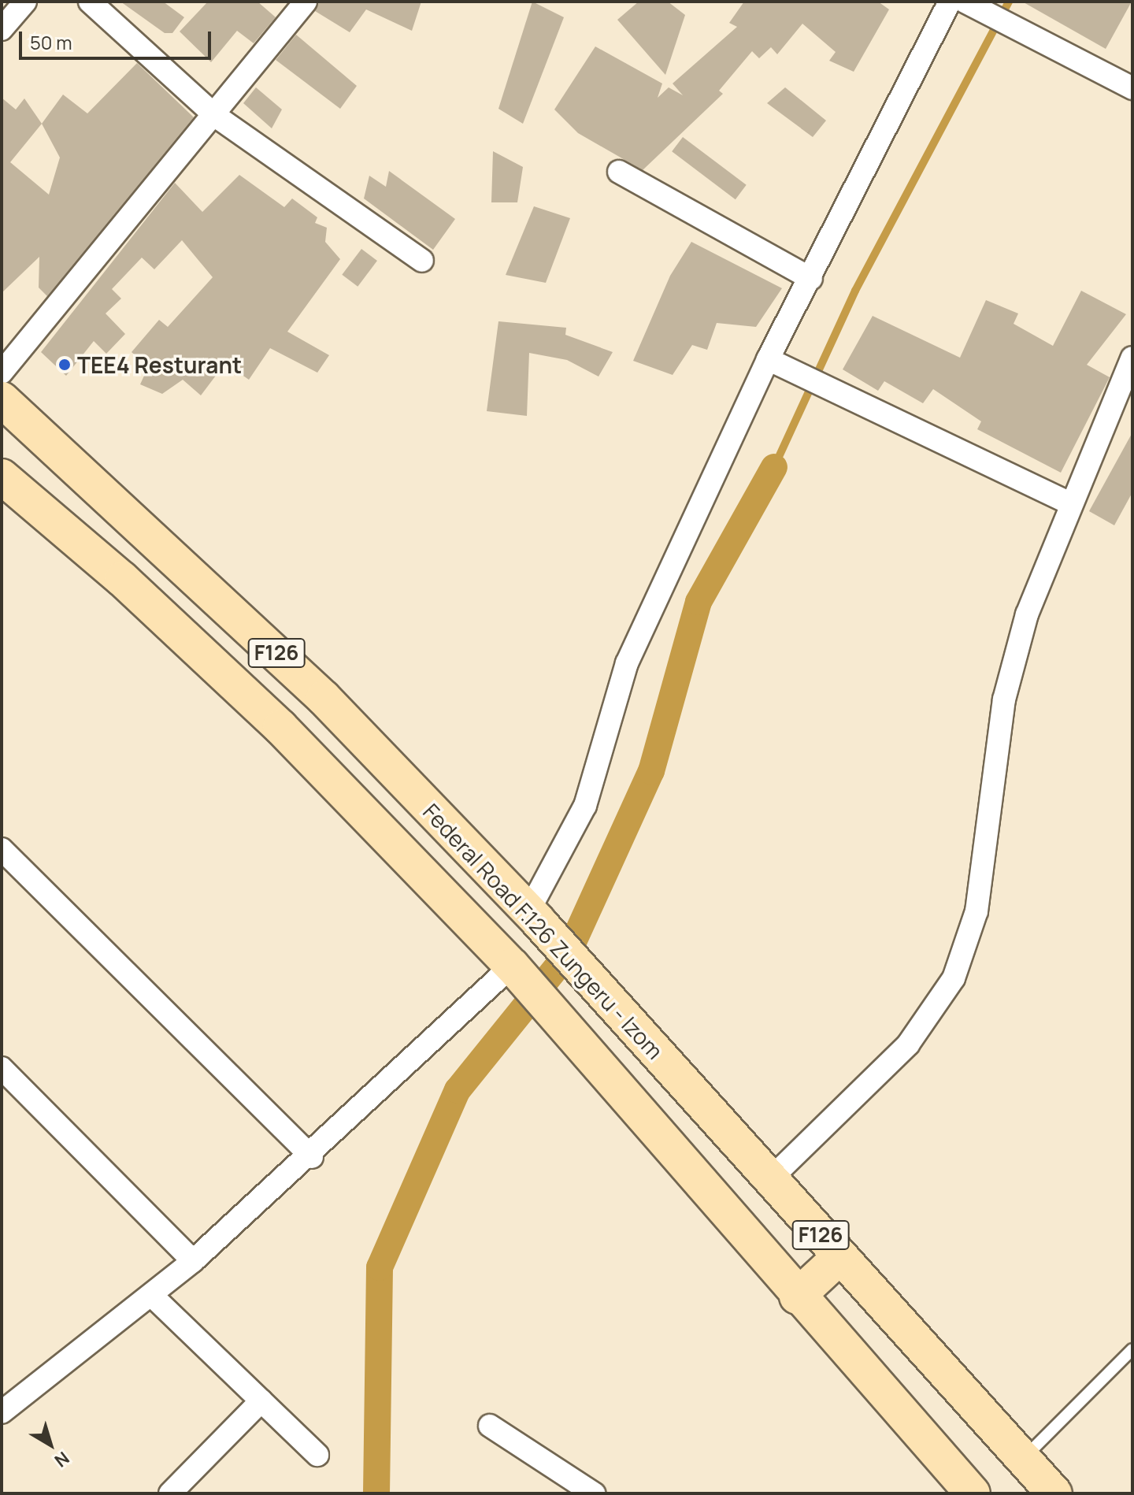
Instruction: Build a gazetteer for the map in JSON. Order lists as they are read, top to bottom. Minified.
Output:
{"streets":{"main road":["F126","Federal Road F.126 Zungeru - Izom"]},"places":["TEE4 Resturant"],"scale_bar":"50 m","north":"bottom right"}
